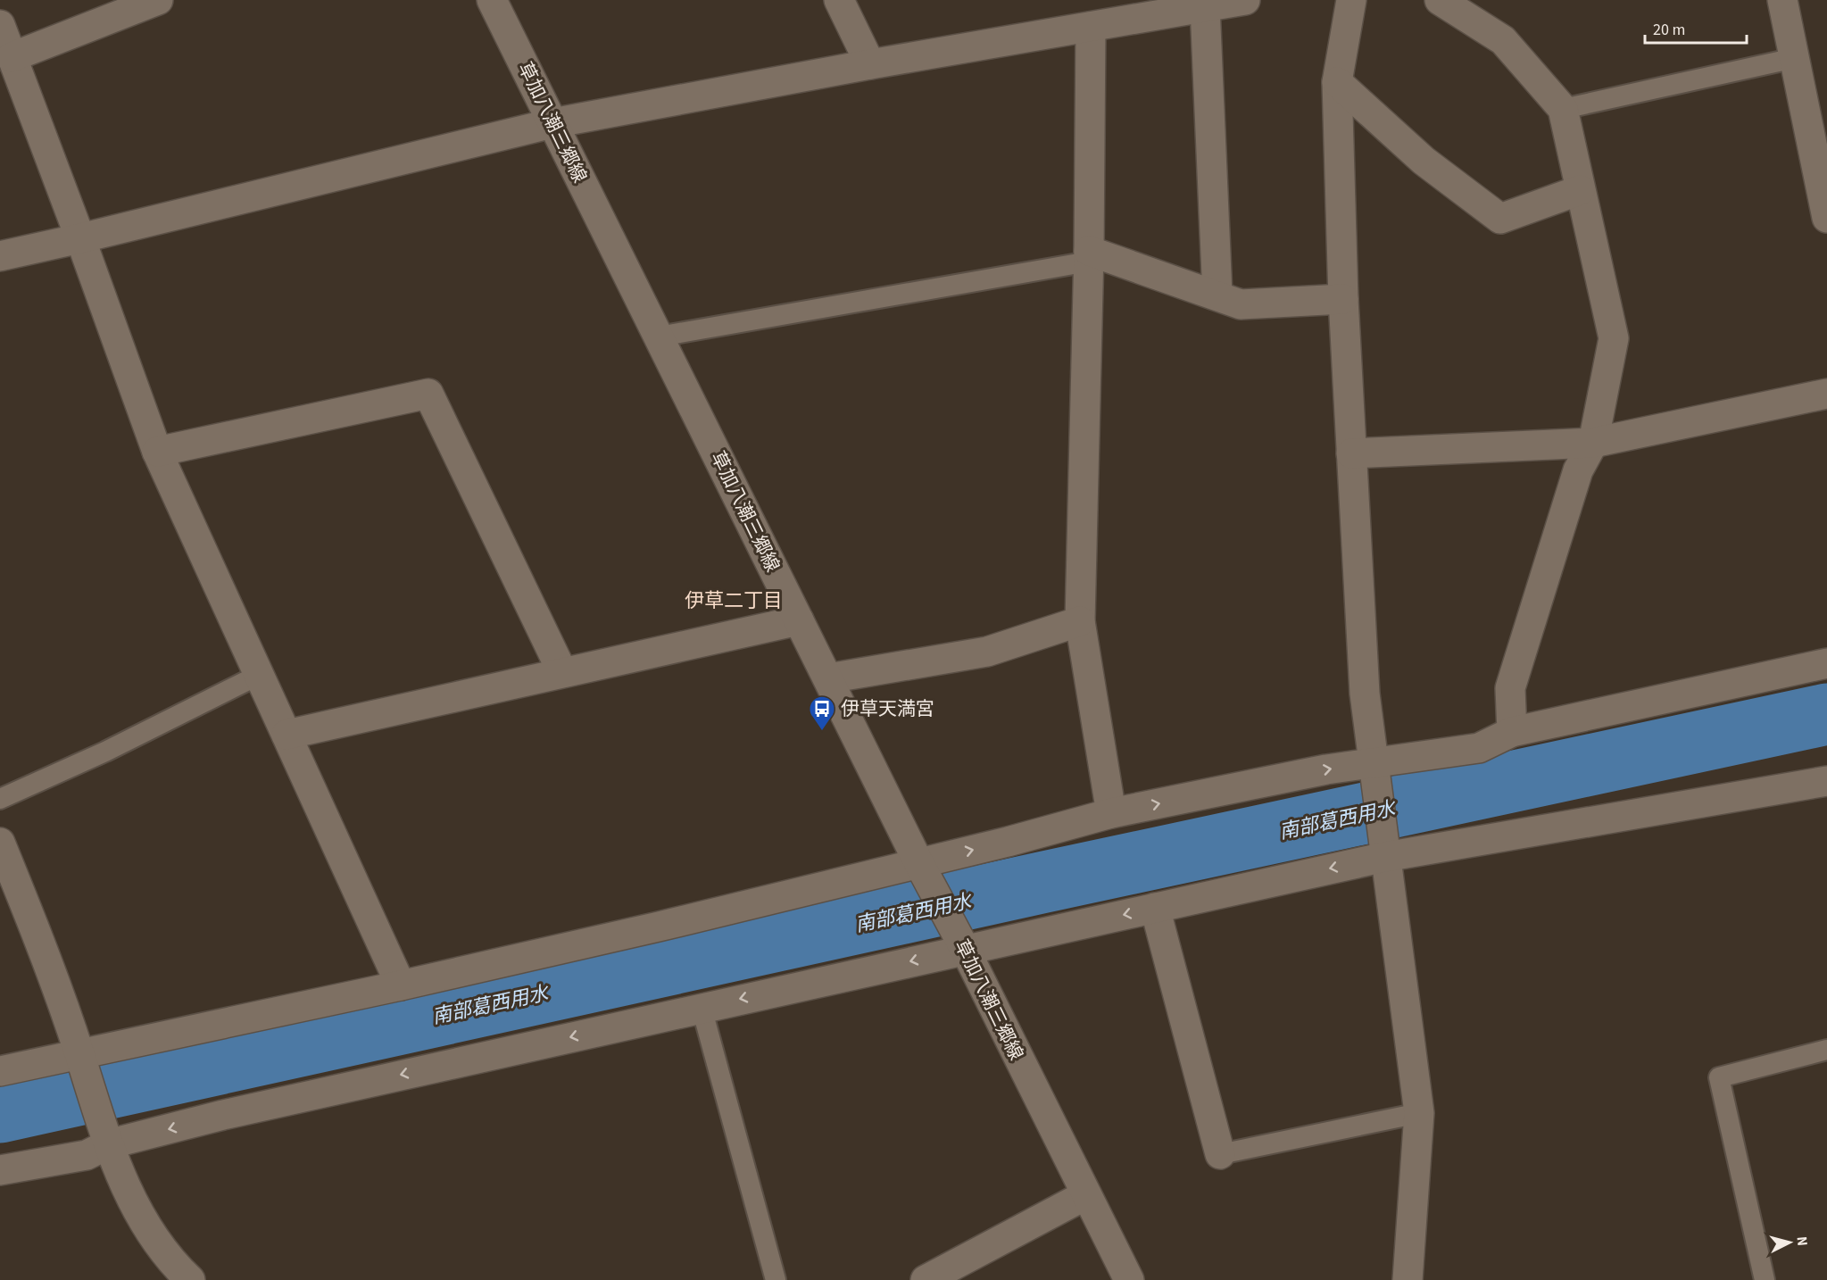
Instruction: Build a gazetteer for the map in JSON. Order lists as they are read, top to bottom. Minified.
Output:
{"streets":{"street":["草加八潮三郷線"]},"districts":["伊草二丁目"],"water":["南部葛西用水"],"places":{"bus stop":["伊草天満宮"]},"scale_bar":"20 m","north":"right"}
